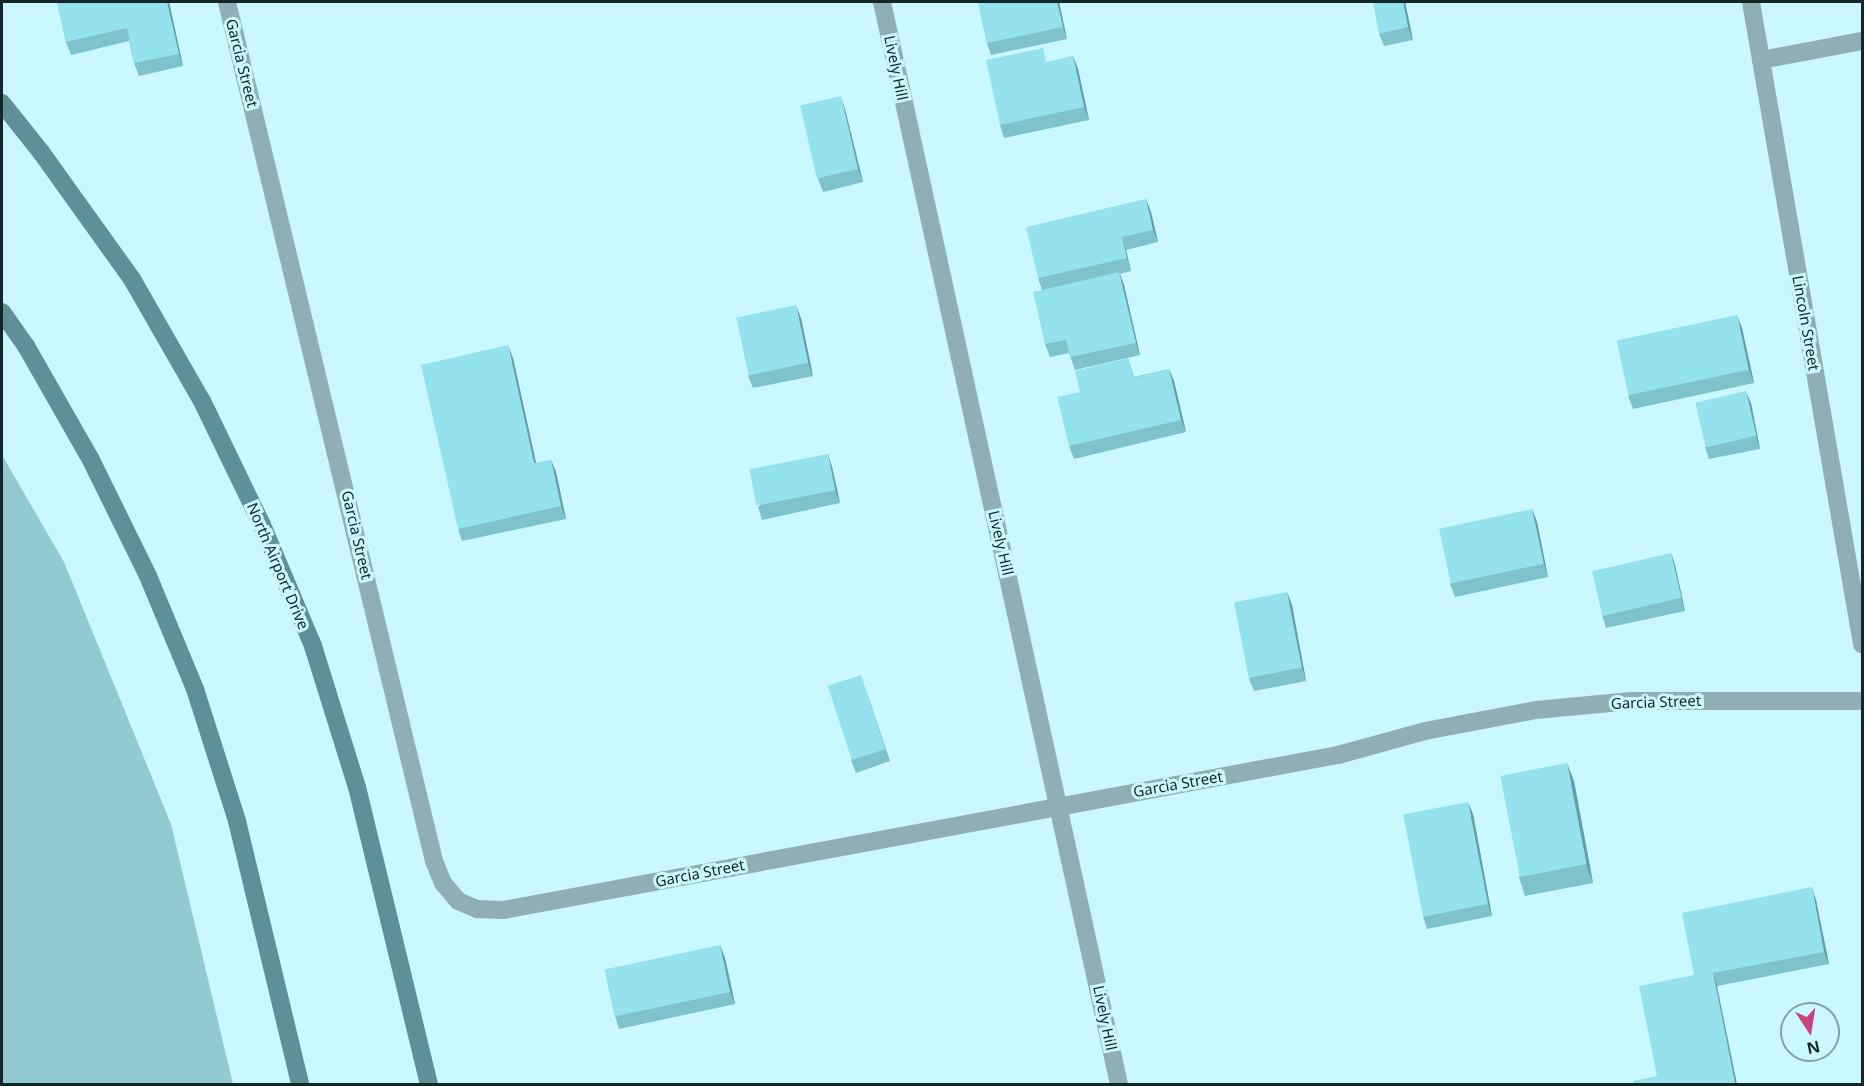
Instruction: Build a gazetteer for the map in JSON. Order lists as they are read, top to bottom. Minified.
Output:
{"streets":{"main road":["North Airport Drive"],"street":["Garcia Street","Lively Hill","Lincoln Street"]},"crossings":[["Garcia Street","Lively Hill"]],"north":"bottom"}
